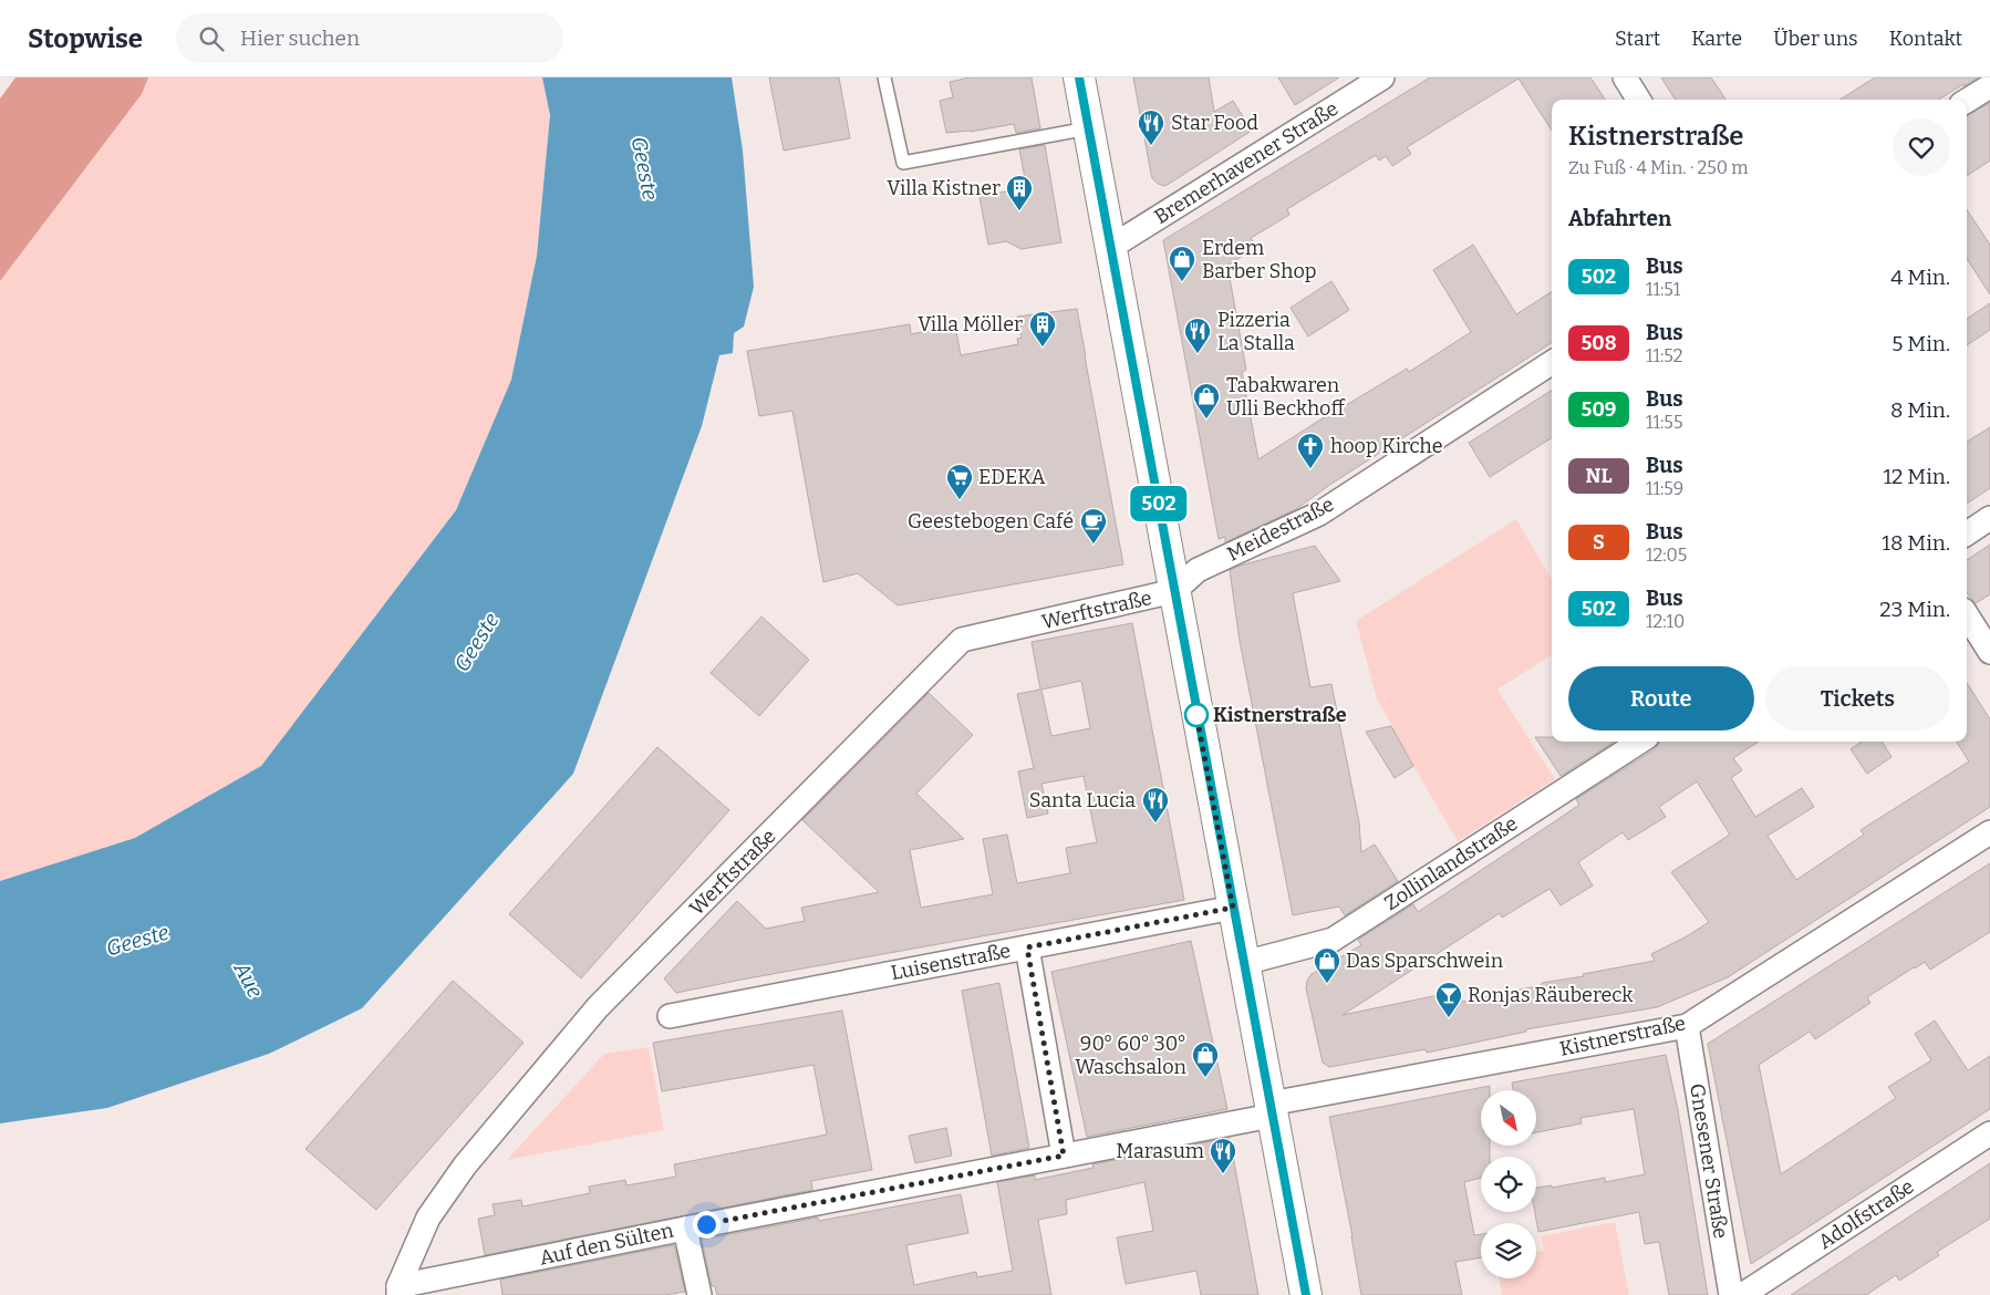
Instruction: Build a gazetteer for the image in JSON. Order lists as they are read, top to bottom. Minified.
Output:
{"streets":{"street":["Bremerhavener Straße","Meidestraße","Werftstraße","Zollinlandstraße","Luisenstraße","Kistnerstraße","Gnesener Straße","Adolfstraße","Auf den Sülten"]},"crossings":[["Meidestraße","Werftstraße"],["Werftstraße","Auf den Sülten"],["Kistnerstraße","Gnesener Straße"],["Kistnerstraße","Auf den Sülten"]],"water":["Geeste","Aue"],"places":{"restaurant":["Star Food","Pizzeria La Stalla","Santa Lucia","Marasum"],"building":["Villa Kistner","Villa Möller"],"shop":["Erdem Barber Shop","Tabakwaren Ulli Beckhoff","Das Sparschwein","90° 60° 30° Waschsalon"],"church":["hoop Kirche"],"supermarket":["EDEKA"],"cafe":["Geestebogen Café"],"other":["Kistnerstraße"],"bar":["Ronjas Räubereck"]},"lines":["bus line 502"],"north":"bottom right","page":{"header":"Stopwise","search":"Hier suchen","nav":["Start","Karte","Über uns","Kontakt"],"on_map":"502","heading":[["Kistnerstraße","Zu Fuß · 4 Min. · 250 m"],"Abfahrten"],"list":[{"mark":"502","name":"Bus","note":"11:51","value":"4 Min."},{"mark":"508","name":"Bus","note":"11:52","value":"5 Min."},{"mark":"509","name":"Bus","note":"11:55","value":"8 Min."},{"mark":"NL","name":"Bus","note":"11:59","value":"12 Min."},{"mark":"S","name":"Bus","note":"12:05","value":"18 Min."},{"mark":"502","name":"Bus","note":"12:10","value":"23 Min."}],"buttons":["Route","Tickets"]}}
